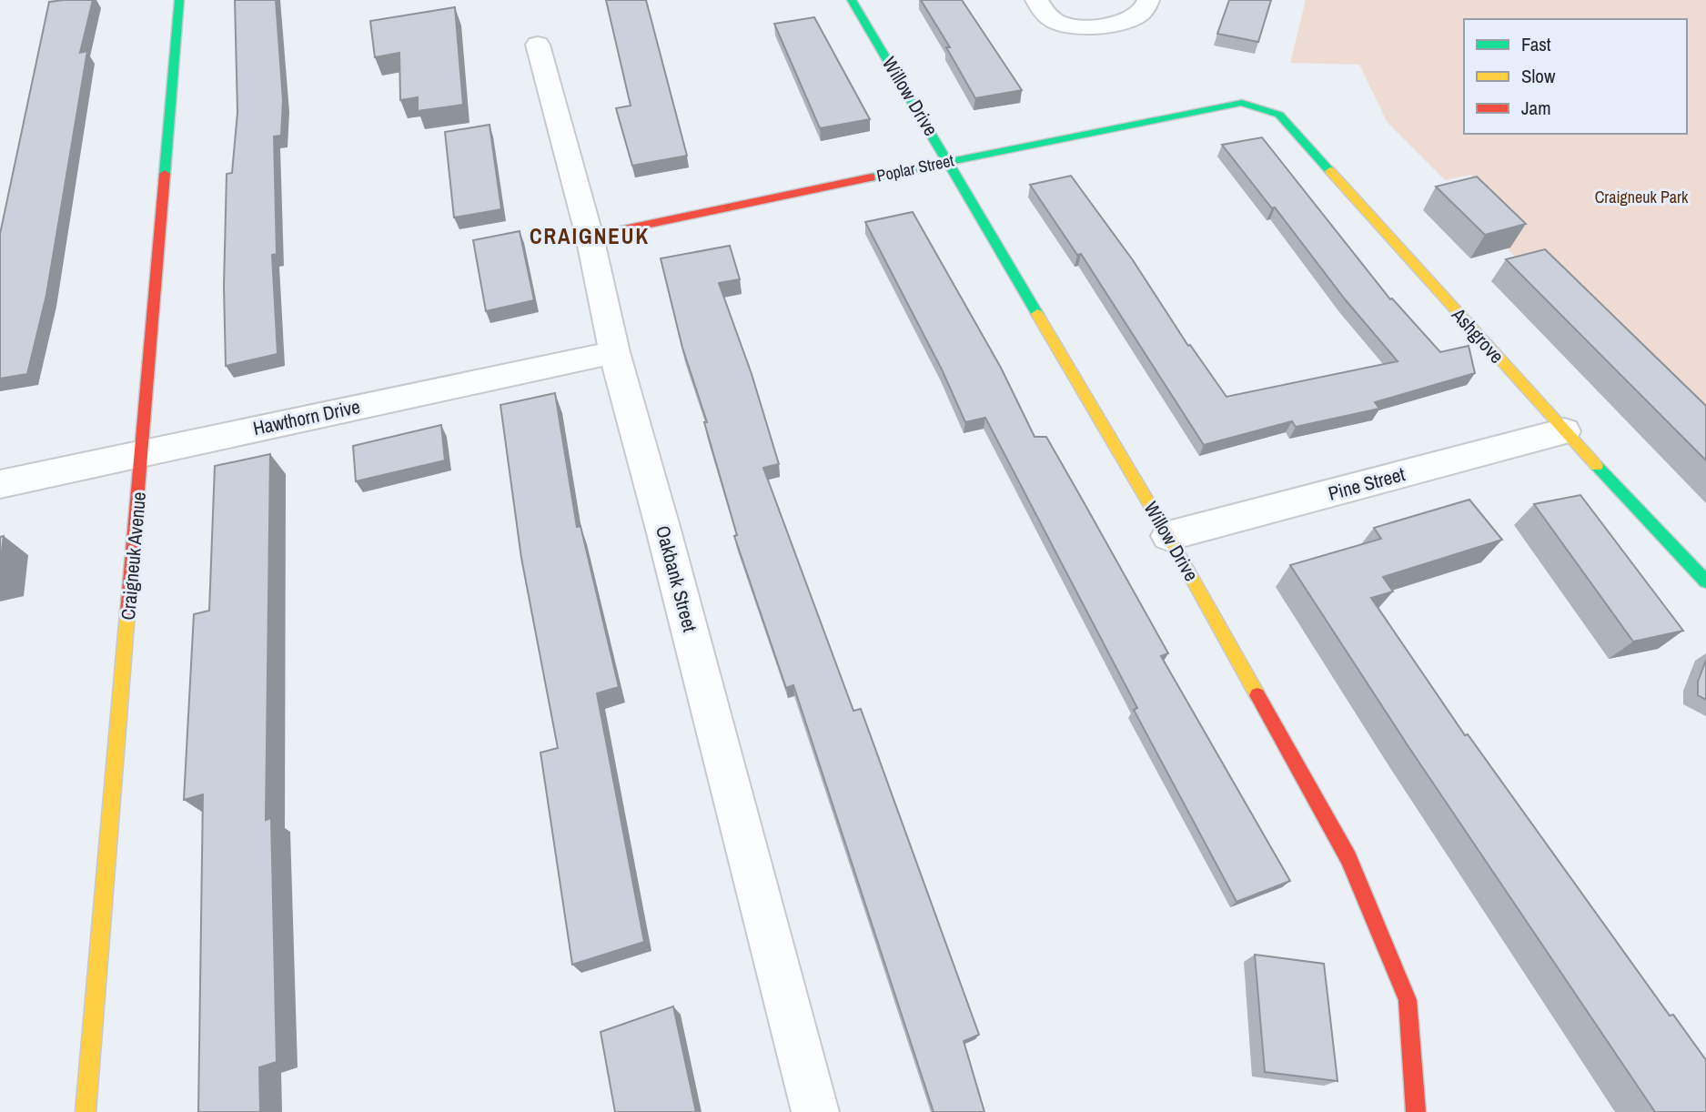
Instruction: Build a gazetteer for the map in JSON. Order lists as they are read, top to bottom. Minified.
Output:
{"streets":{"street":["Willow Drive","Poplar Street","Ashgrove","Hawthorn Drive","Pine Street","Craigneuk Avenue","Oakbank Street"]},"crossings":[["Willow Drive","Poplar Street"],["Willow Drive","Pine Street"],["Poplar Street","Ashgrove"],["Poplar Street","Oakbank Street"],["Ashgrove","Pine Street"],["Hawthorn Drive","Craigneuk Avenue"],["Hawthorn Drive","Oakbank Street"]],"districts":["CRAIGNEUK"],"parks":["Craigneuk Park"],"legend":["Fast","Slow","Jam"]}
